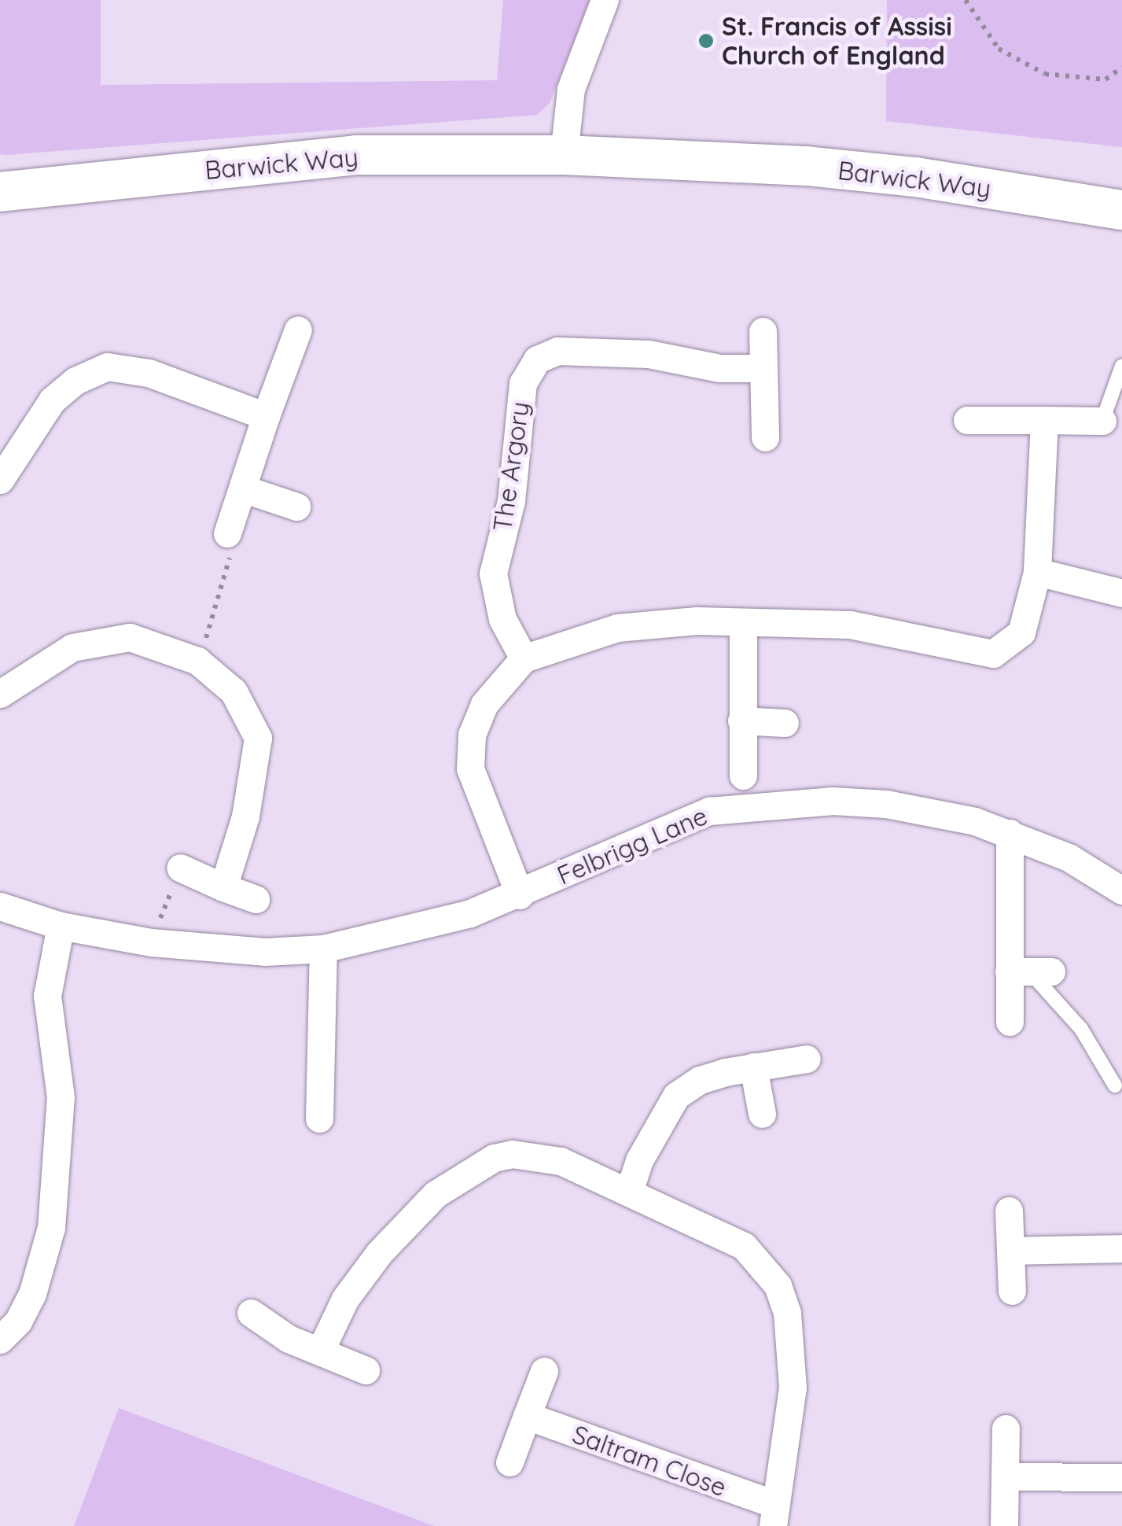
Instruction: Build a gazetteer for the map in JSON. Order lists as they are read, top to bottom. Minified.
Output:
{"streets":{"street":["Barwick Way","The Argory","Felbrigg Lane","Saltram Close"]},"places":["St. Francis of Assisi Church of England"]}
